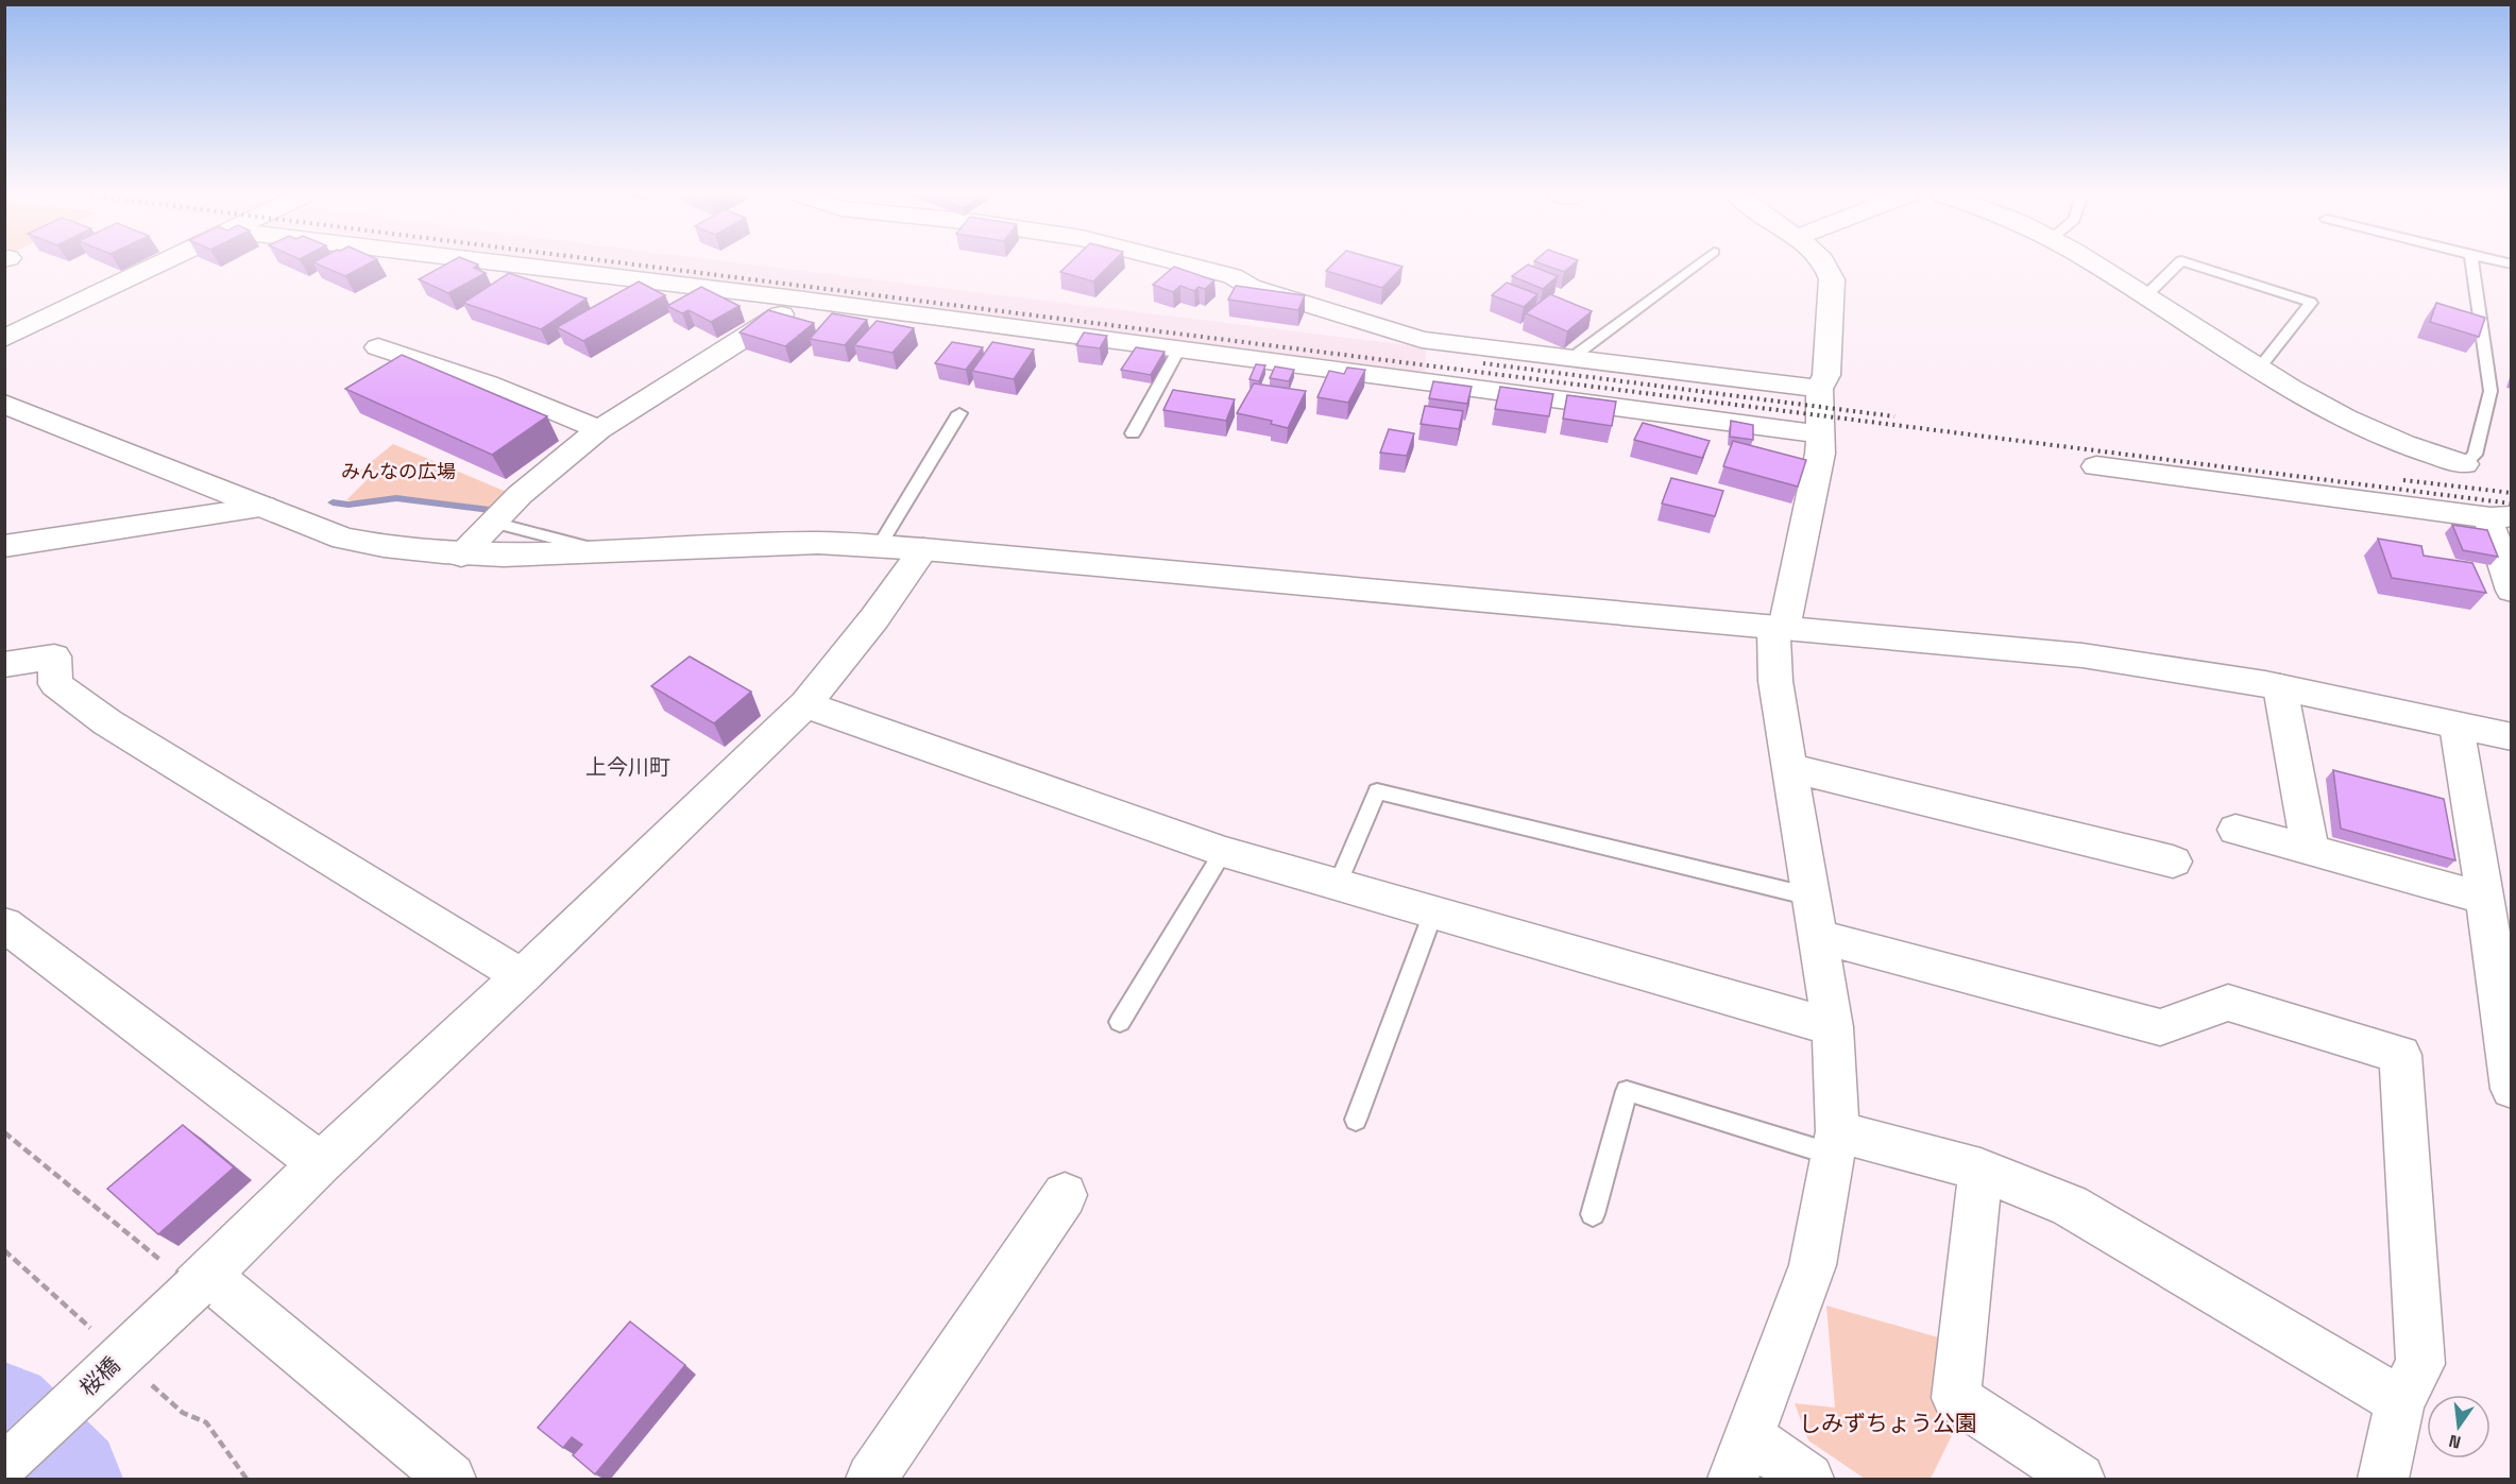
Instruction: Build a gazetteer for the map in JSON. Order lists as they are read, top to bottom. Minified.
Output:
{"streets":{"street":["桜橋"]},"districts":["上今川町"],"parks":["みんなの広場","しみずちょう公園"],"north":"bottom"}
